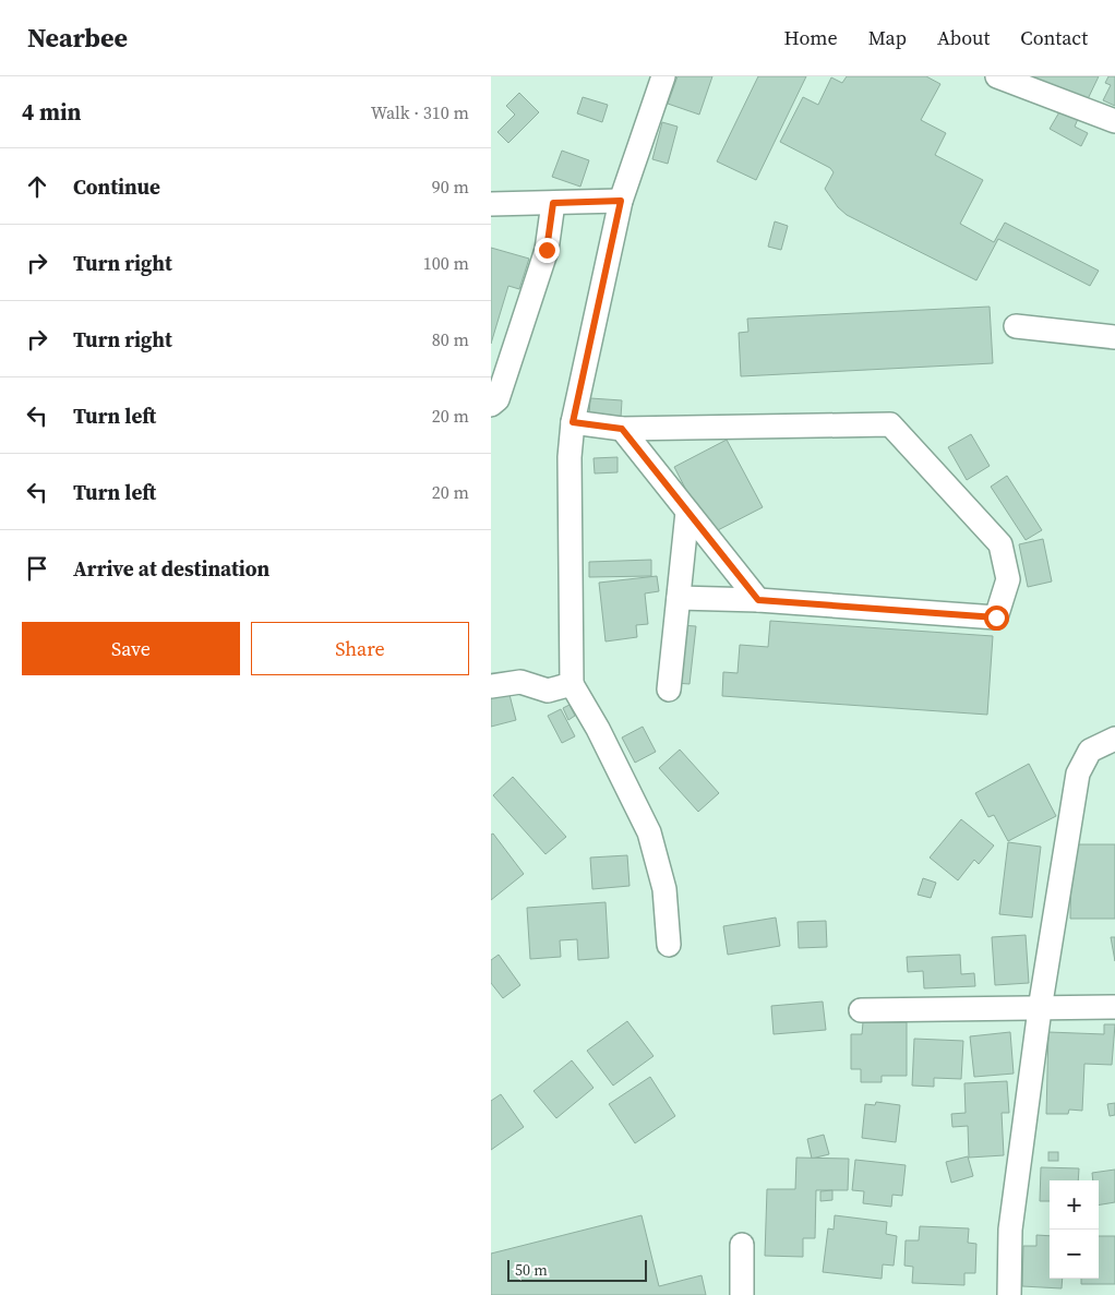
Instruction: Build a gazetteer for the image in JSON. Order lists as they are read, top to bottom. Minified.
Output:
{"scale_bar":"50 m","page":{"header":"Nearbee","nav":["Home","Map","About","Contact"],"heading":["4 min","Walk · 310 m"],"list":[["Continue","90 m"],["Turn right","100 m"],["Turn right","80 m"],["Turn left","20 m"],["Turn left","20 m"],"Arrive at destination"],"buttons":["Save","Share"],"map_buttons":["+","−"],"scale":"50 m"}}
